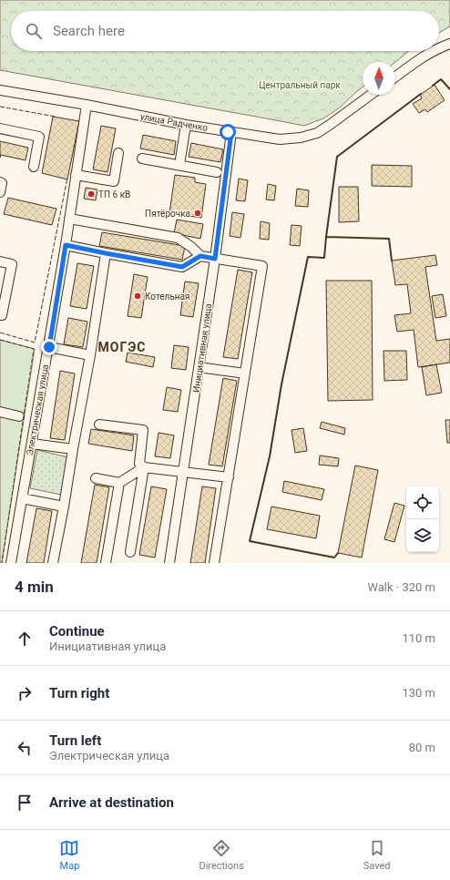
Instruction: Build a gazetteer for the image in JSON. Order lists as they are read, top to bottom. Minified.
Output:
{"streets":{"street":["улица Радченко","Инициативная улица","Электрическая улица"]},"crossings":[["улица Радченко","Инициативная улица"],["улица Радченко","Электрическая улица"]],"districts":["МОГЭС"],"parks":["Центральный парк"],"places":["ТП 6 кВ","Пятёрочка","Котельная"],"north":"top","page":{"search":"Search here","heading":["4 min","Walk · 320 m"],"list":[["Continue","Инициативная улица","110 m"],["Turn right","130 m"],["Turn left","Электрическая улица","80 m"],"Arrive at destination"],"nav":["Map","Directions","Saved"]}}
